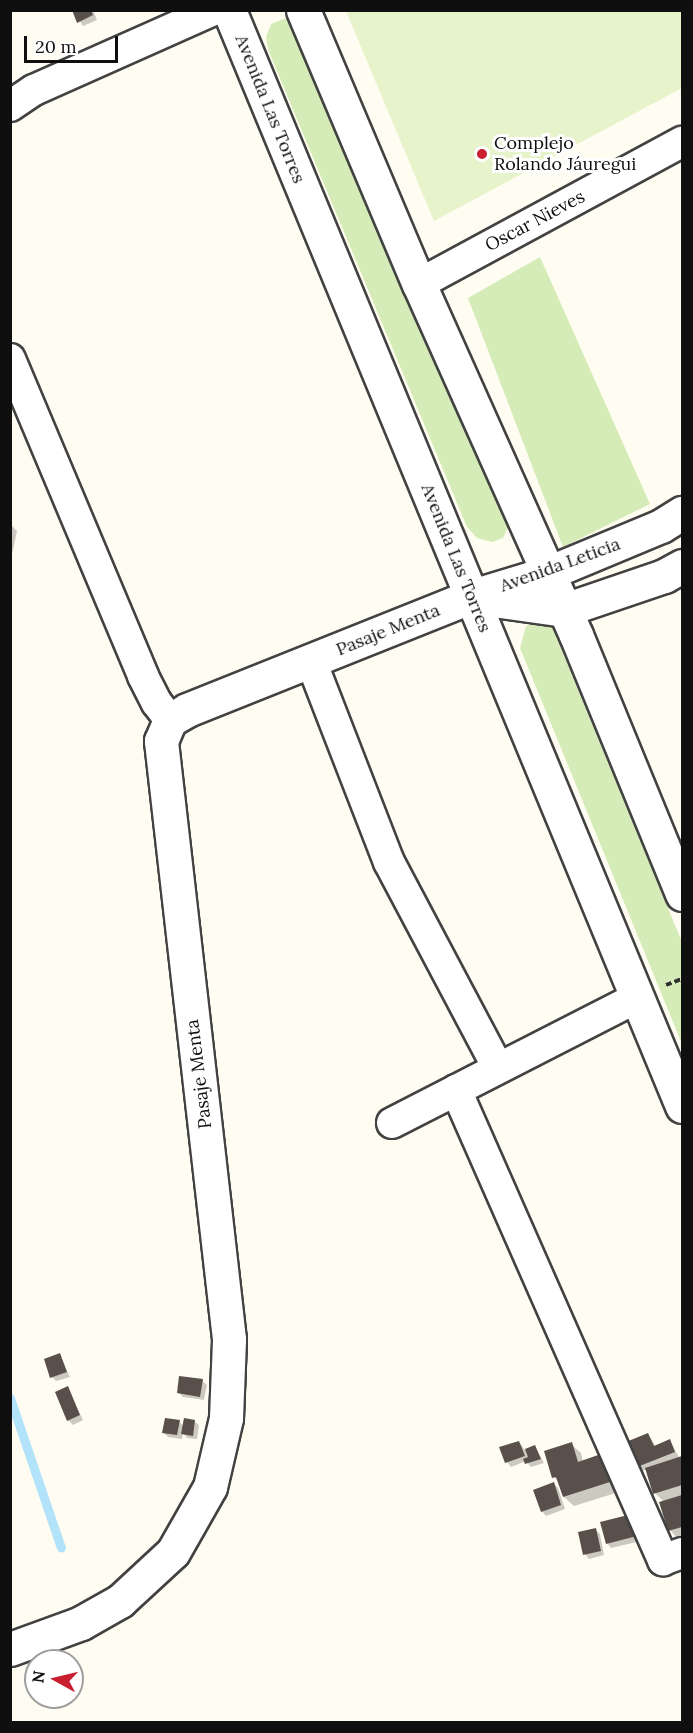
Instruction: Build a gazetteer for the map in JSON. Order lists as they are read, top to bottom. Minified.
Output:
{"streets":{"street":["Avenida Las Torres","Oscar Nieves","Avenida Leticia","Pasaje Menta"]},"crossings":[["Avenida Las Torres","Avenida Leticia"],["Avenida Las Torres","Pasaje Menta"],["Avenida Leticia","Pasaje Menta"]],"places":["Complejo Rolando Jáuregui"],"scale_bar":"20 m","north":"left"}
